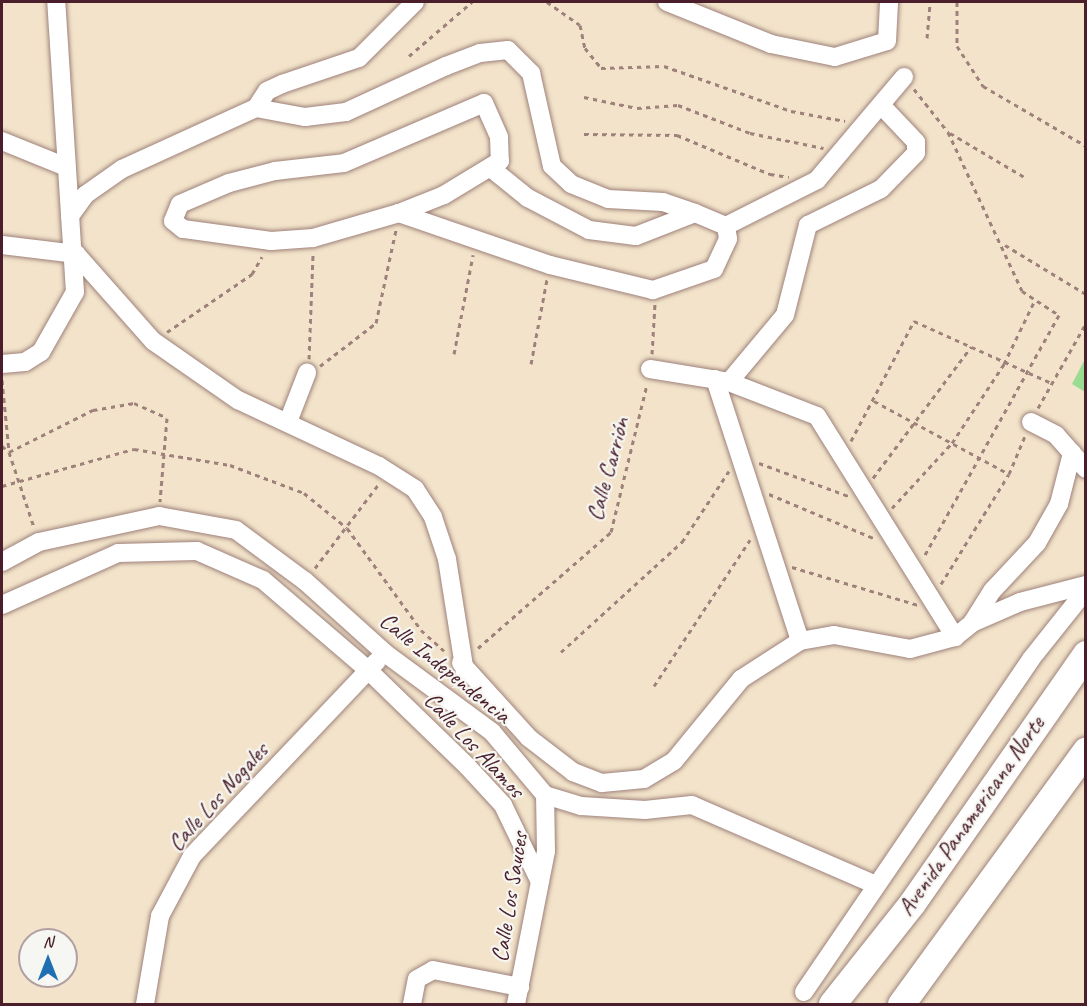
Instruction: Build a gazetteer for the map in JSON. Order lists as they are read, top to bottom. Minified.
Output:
{"streets":{"highway":["Avenida Panamericana Norte"],"street":["Calle Independencia","Calle Los Alamos","Calle Los Nogales","Calle Los Sauces"],"path":["Calle Carrión"]},"crossings":[["Calle Independencia","Calle Los Nogales"],["Calle Independencia","Calle Los Sauces"],["Calle Los Alamos","Calle Los Nogales"],["Calle Los Alamos","Calle Los Sauces"]],"north":"top"}
